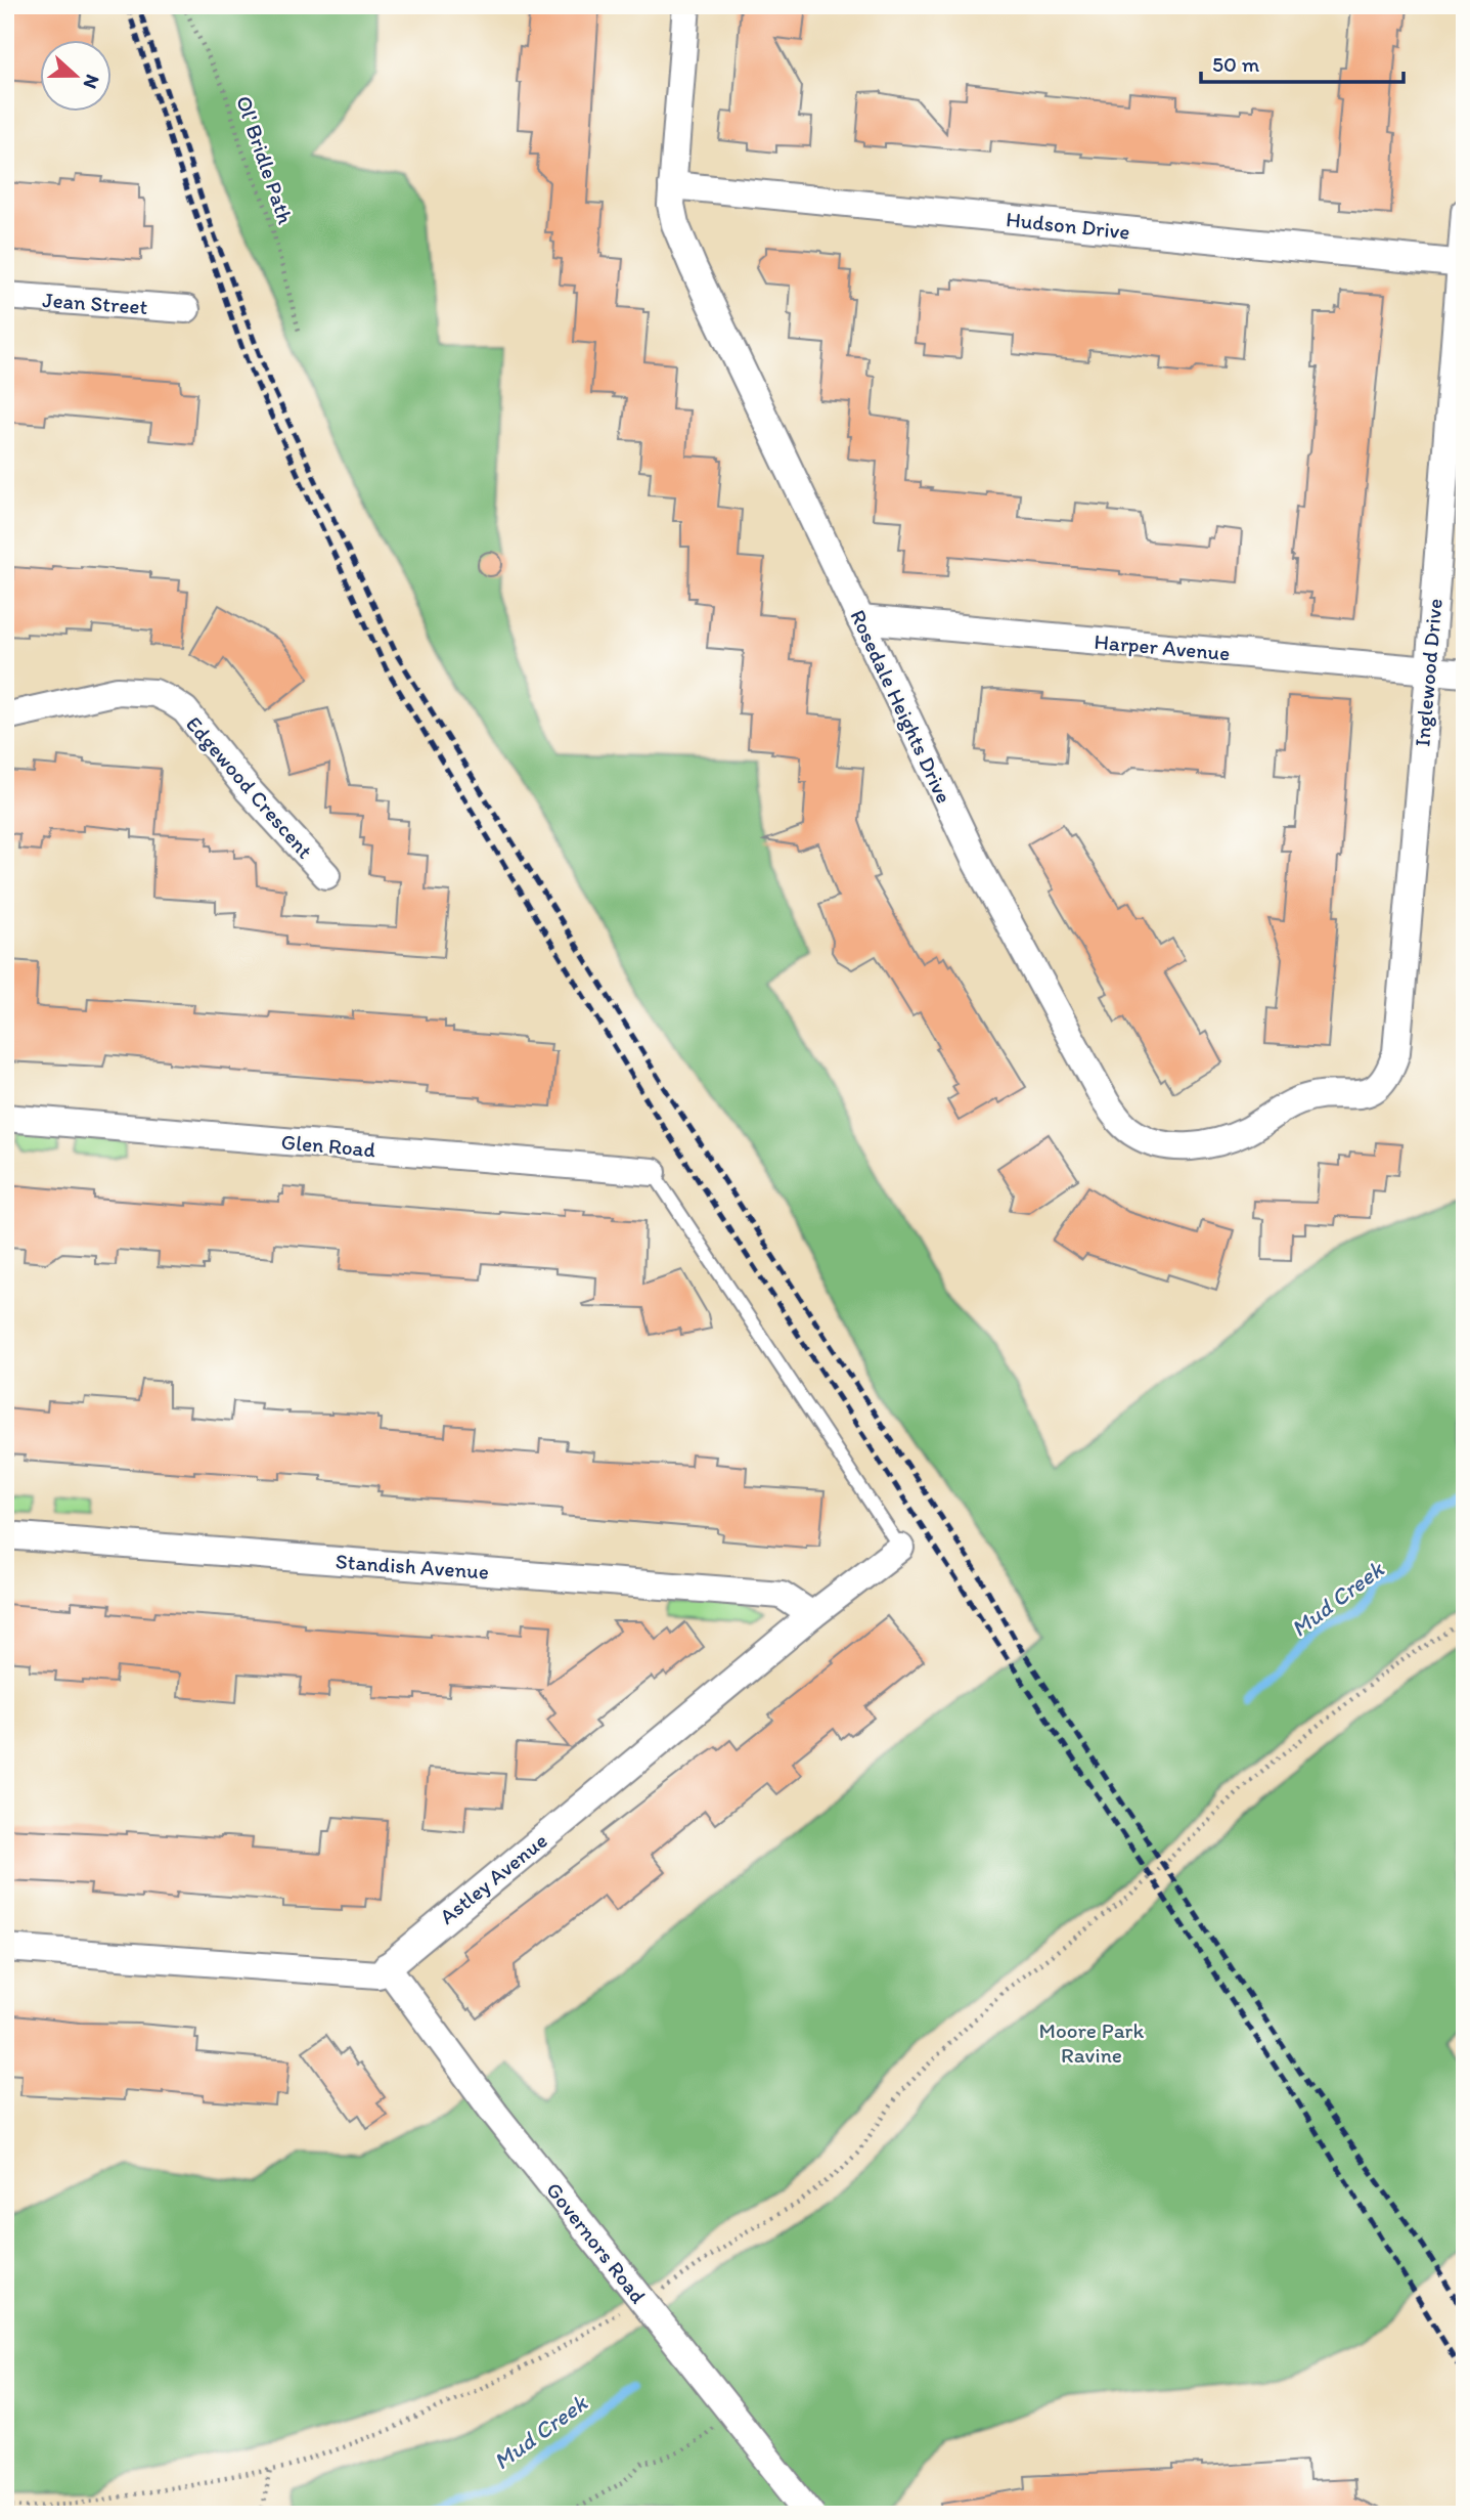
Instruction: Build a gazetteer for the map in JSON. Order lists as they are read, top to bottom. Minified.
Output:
{"streets":{"street":["Hudson Drive","Jean Street","Harper Avenue","Inglewood Drive","Rosedale Heights Drive","Edgewood Crescent","Glen Road","Standish Avenue","Astley Avenue","Governors Road"],"path":["Ol' Bridle Path"]},"crossings":[["Hudson Drive","Inglewood Drive"],["Hudson Drive","Rosedale Heights Drive"],["Harper Avenue","Inglewood Drive"],["Harper Avenue","Rosedale Heights Drive"],["Inglewood Drive","Rosedale Heights Drive"],["Standish Avenue","Astley Avenue"],["Astley Avenue","Governors Road"]],"water":["Mud Creek"],"parks":["Moore Park Ravine"],"scale_bar":"50 m","north":"right"}
